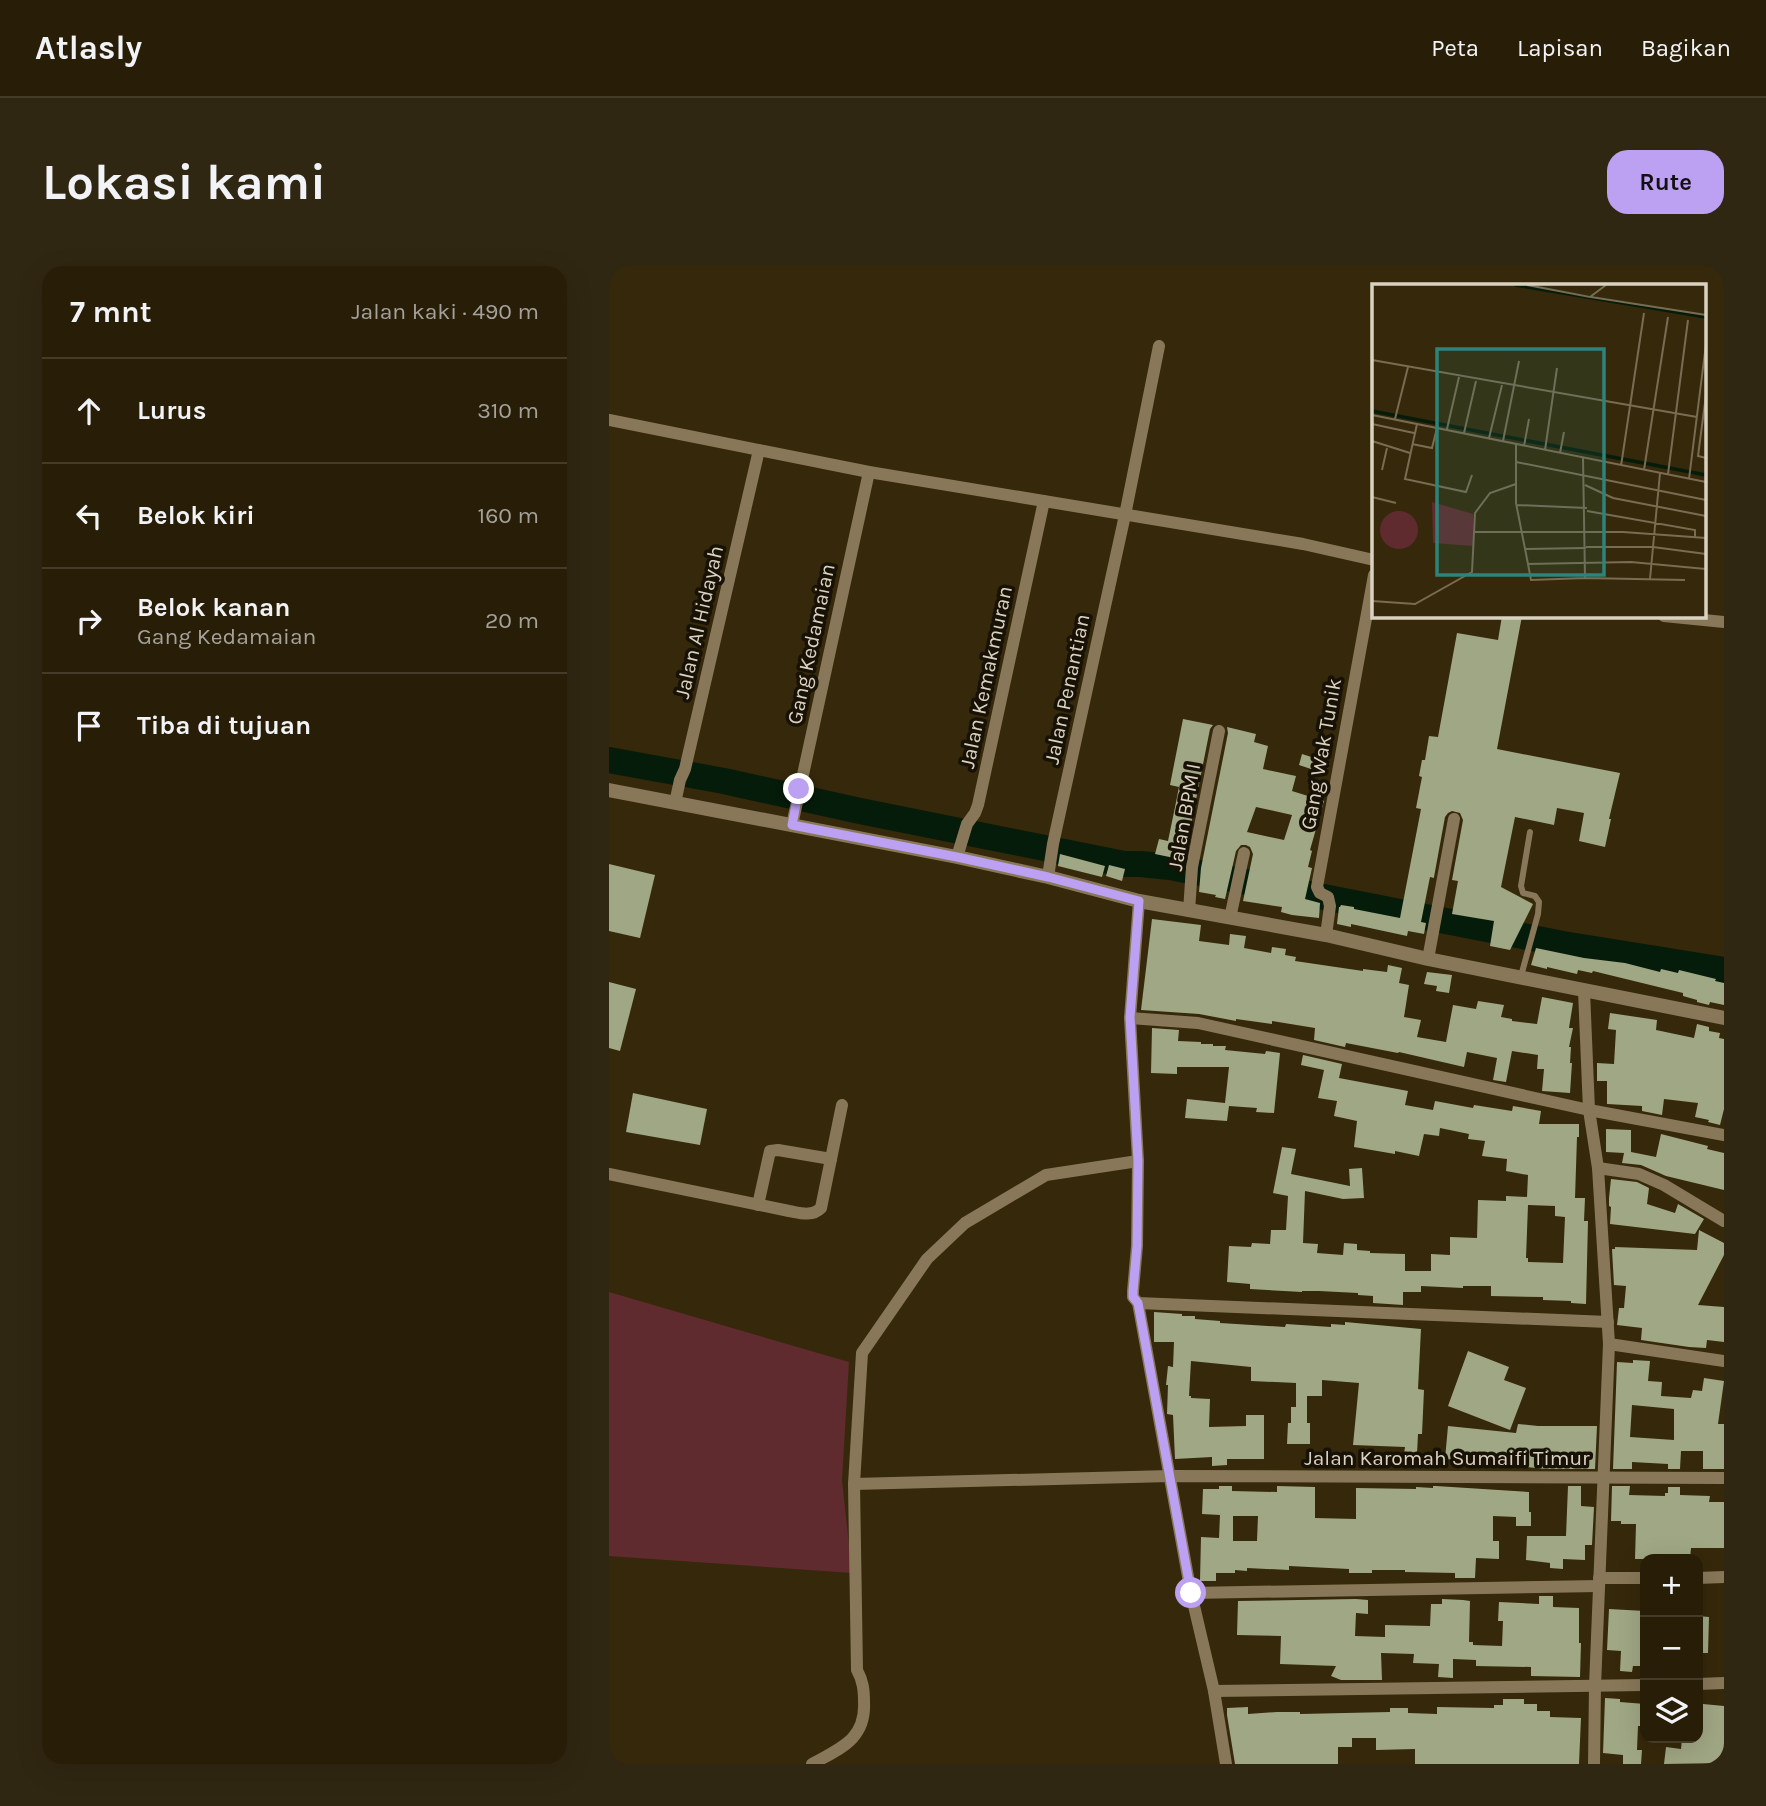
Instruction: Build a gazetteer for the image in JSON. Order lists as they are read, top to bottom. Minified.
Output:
{"streets":{"street":["Jalan Al Hidayah","Gang Kedamaian","Jalan Kemakmuran","Jalan Penantian","Gang Wak Tunik","Jalan BPM I","Jalan Karomah Sumaifi Timur"]},"page":{"header":"Atlasly","nav":["Peta","Lapisan","Bagikan"],"buttons":"Rute","title":"Lokasi kami","heading":["7 mnt","Jalan kaki · 490 m"],"list":[["Lurus","310 m"],["Belok kiri","160 m"],["Belok kanan","Gang Kedamaian","20 m"],"Tiba di tujuan"],"map_buttons":["+","−"]}}
